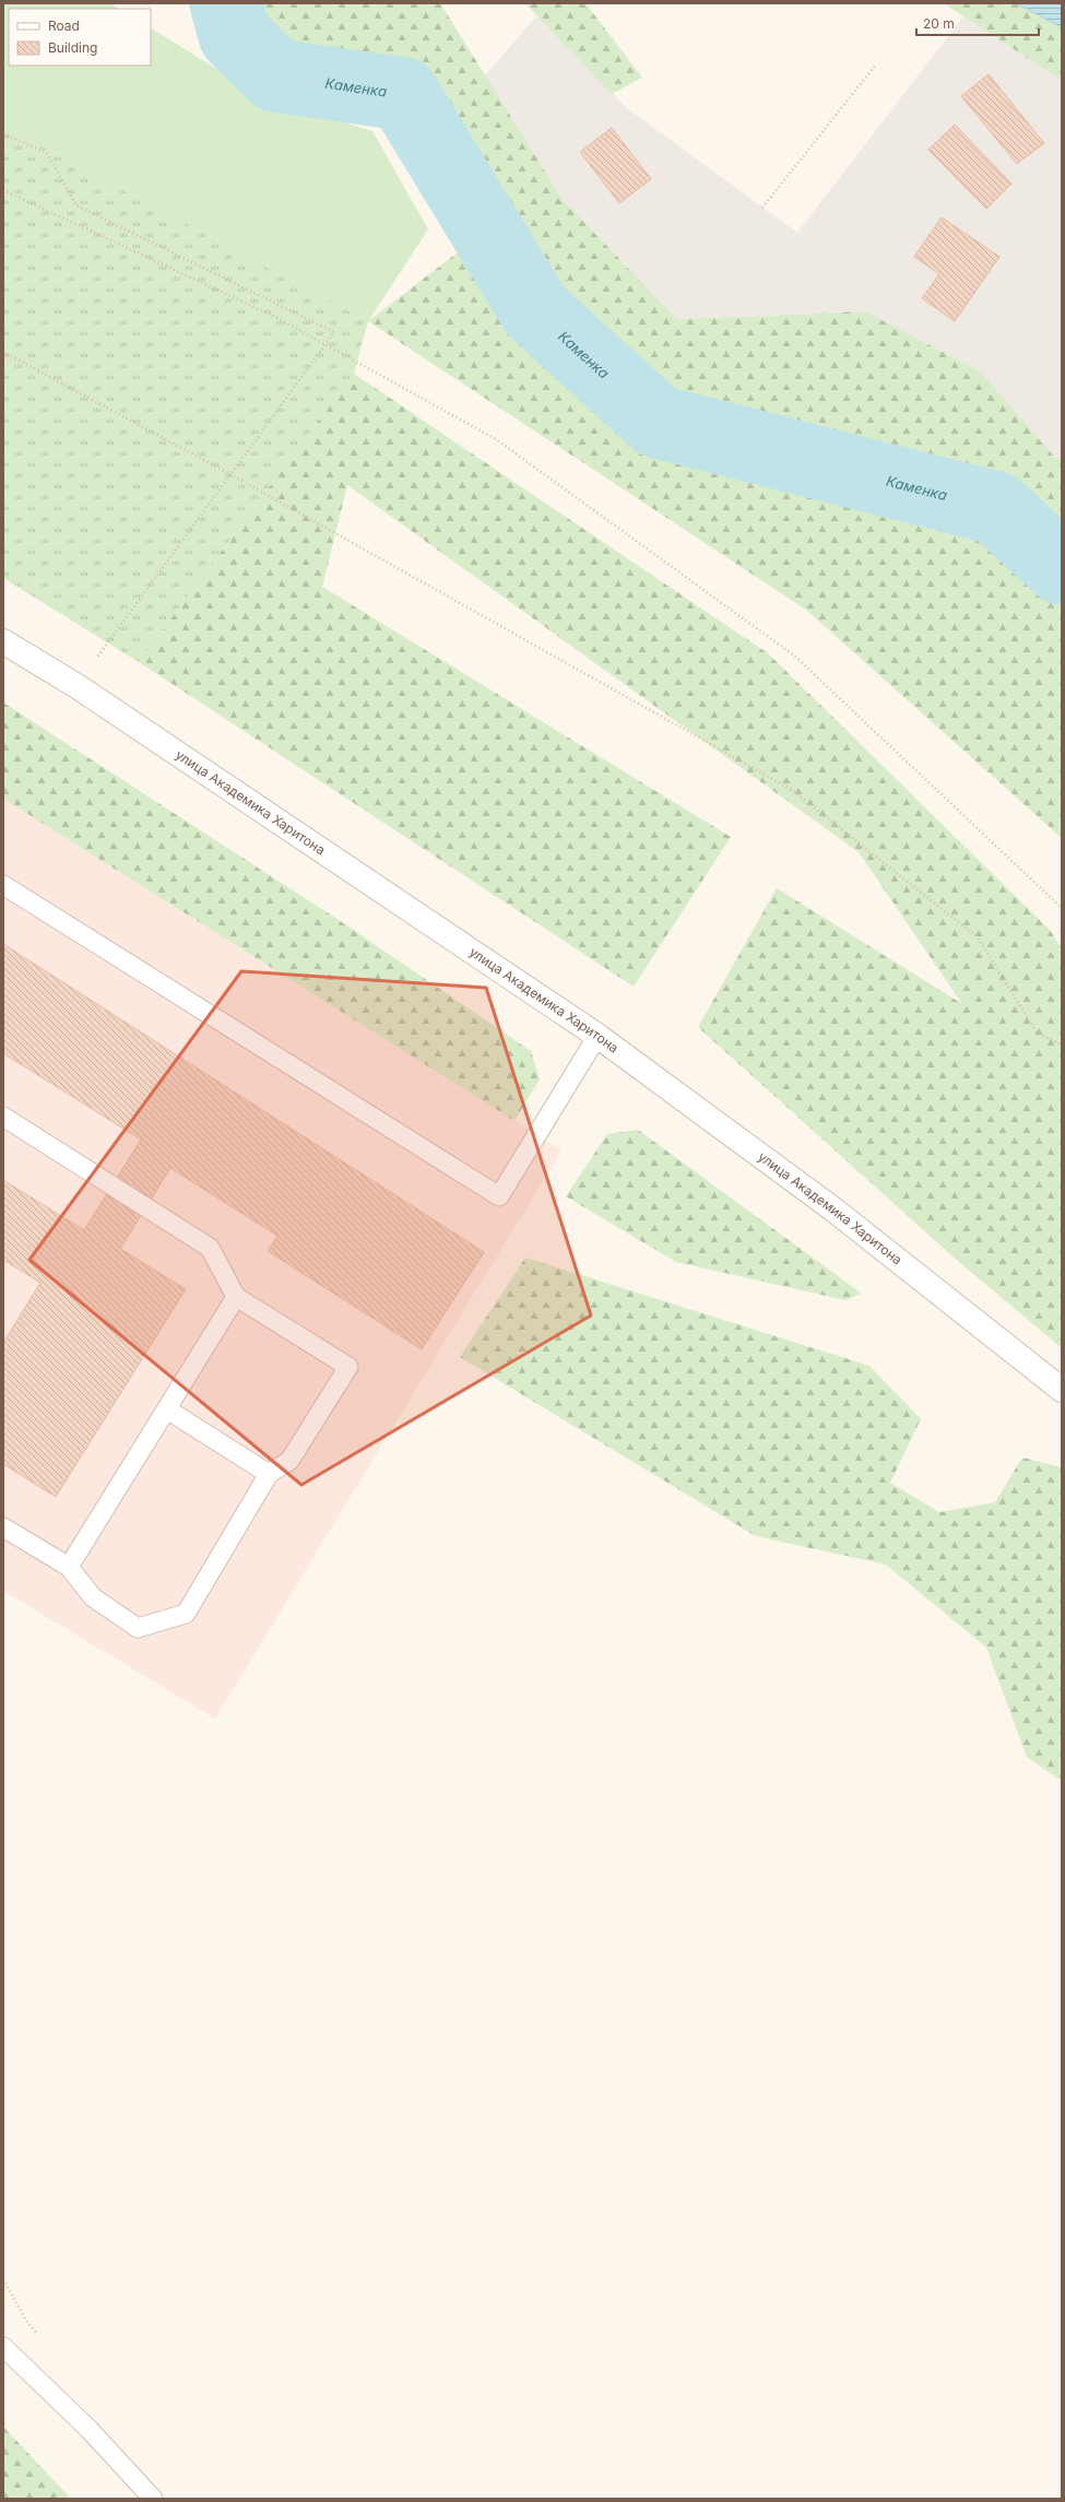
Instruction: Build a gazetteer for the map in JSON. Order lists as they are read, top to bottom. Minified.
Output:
{"streets":{"street":["улица Академика Харитона"]},"water":["Каменка"],"legend":["Road","Building"],"scale_bar":"20 m"}
